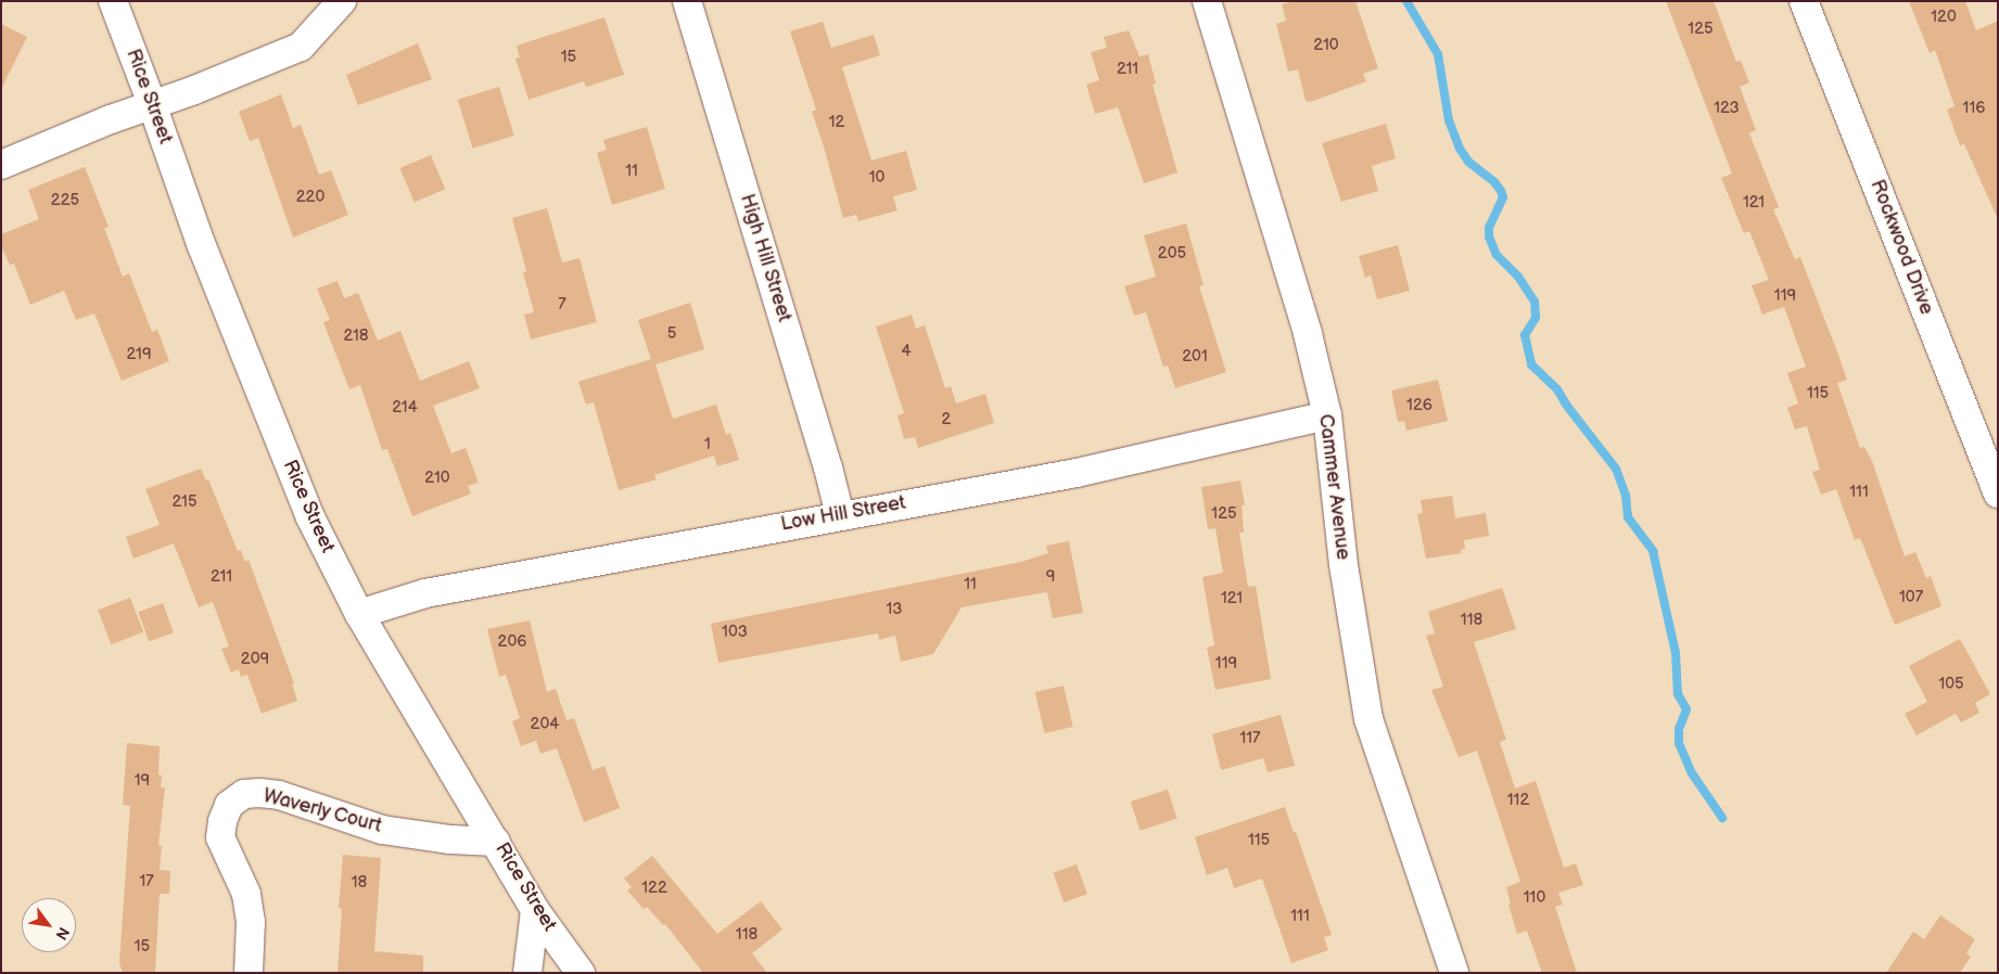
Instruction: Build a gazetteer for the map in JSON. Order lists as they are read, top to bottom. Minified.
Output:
{"streets":{"street":["Rice Street","Rockwood Drive","High Hill Street","Cammer Avenue","Low Hill Street","Waverly Court"]},"crossings":[["Rice Street","Low Hill Street"],["Rice Street","Waverly Court"],["High Hill Street","Low Hill Street"],["Cammer Avenue","Low Hill Street"]],"house_numbers":["120","125","210","15","211","123","116","12","11","10","220","225","121","205","119","7","5","218","4","219","201","115","126","214","2","1","210","111","215","125","211","9","11","107","121","13","118","103","206","209","119","105","204","117","19","112","115","17","18","122","110","111","118","15"],"north":"bottom right"}
